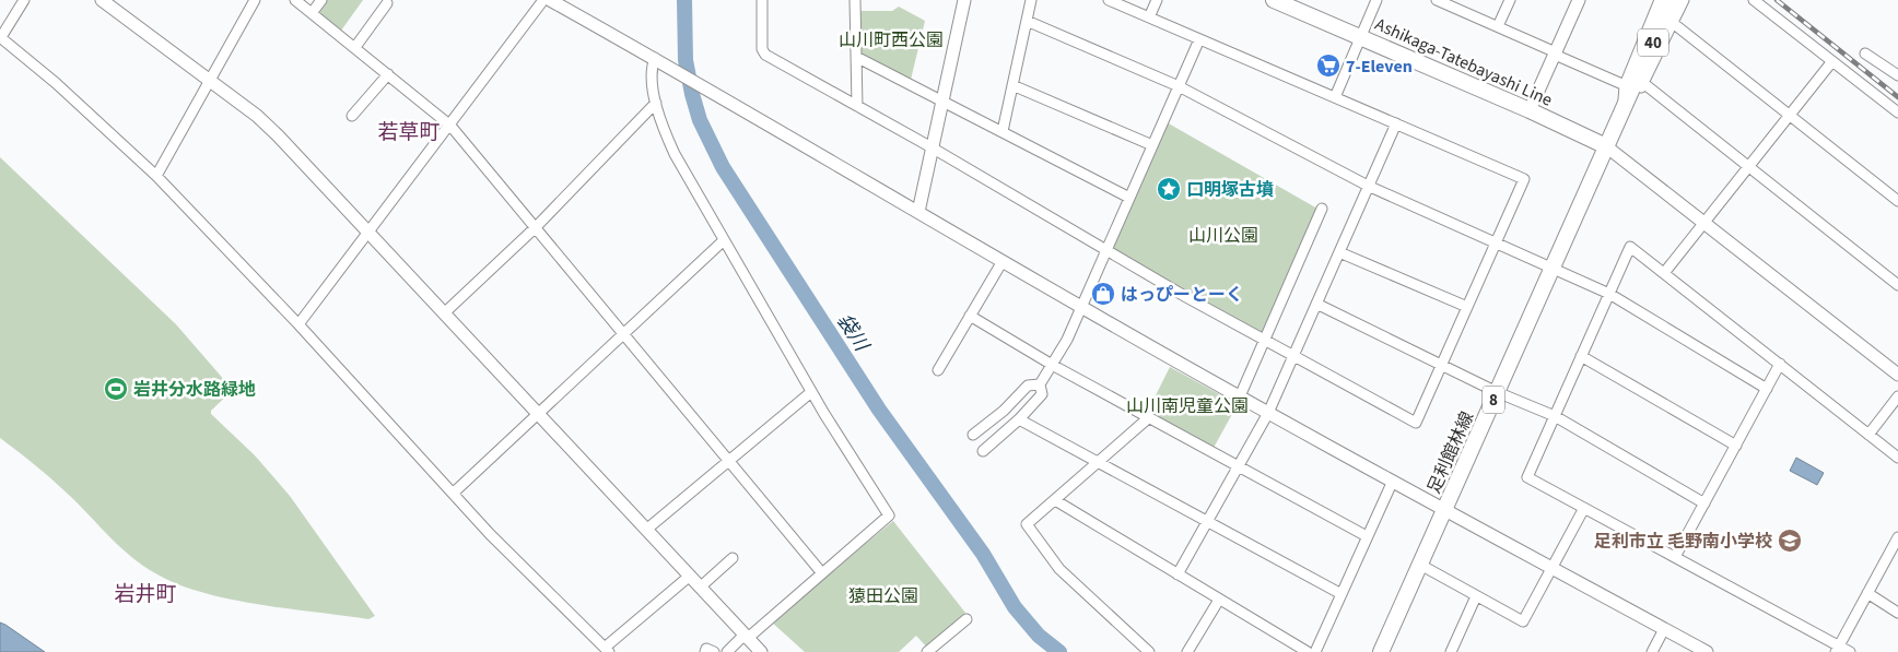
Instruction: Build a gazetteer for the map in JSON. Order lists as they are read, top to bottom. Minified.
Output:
{"streets":{"main road":["40","Ashikaga-Tatebayashi Line","8","足利館林線"]},"crossings":[["40","Ashikaga-Tatebayashi Line"],["40","足利館林線"],["Ashikaga-Tatebayashi Line","足利館林線"]],"districts":["若草町","岩井町"],"water":["袋川"],"parks":["山川町西公園","山川公園","山川南児童公園","猿田公園"],"places":{"supermarket":["7-Eleven"],"place":["口明塚古墳"],"shop":["はっぴーとーく"],"sports":["岩井分水路緑地"],"school or university":["足利市立 毛野南小学校"]}}
